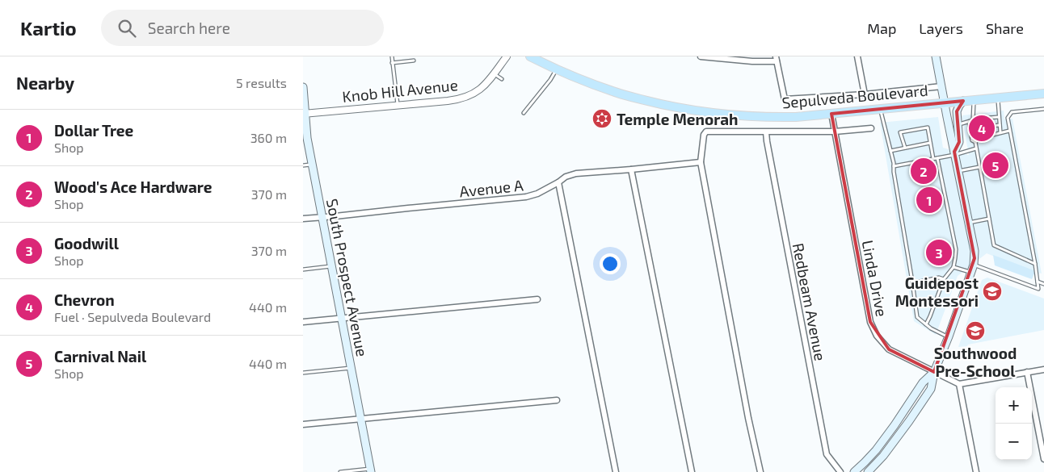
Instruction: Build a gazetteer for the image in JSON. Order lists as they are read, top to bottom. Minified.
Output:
{"streets":{"main road":["Sepulveda Boulevard","South Prospect Avenue"],"street":["Knob Hill Avenue","Avenue A","Linda Drive","Redbeam Avenue"]},"crossings":[["Knob Hill Avenue","South Prospect Avenue"],["Sepulveda Boulevard","Linda Drive"],["Avenue A","South Prospect Avenue"]],"places":{"synagogue":["Temple Menorah"],"school or university":["Guidepost Montessori","Southwood Pre-School"]},"page":{"header":"Kartio","search":"Search here","nav":["Map","Layers","Share"],"heading":["Nearby","5 results"],"list":[{"mark":"1","name":"Dollar Tree","note":"Shop","value":"360 m"},{"mark":"2","name":"Wood's Ace Hardware","note":"Shop","value":"370 m"},{"mark":"3","name":"Goodwill","note":"Shop","value":"370 m"},{"mark":"4","name":"Chevron","note":"Fuel · Sepulveda Boulevard","value":"440 m"},{"mark":"5","name":"Carnival Nail","note":"Shop","value":"440 m"}],"pins":["4","5","2","1","3"],"map_buttons":["+","−"]}}
